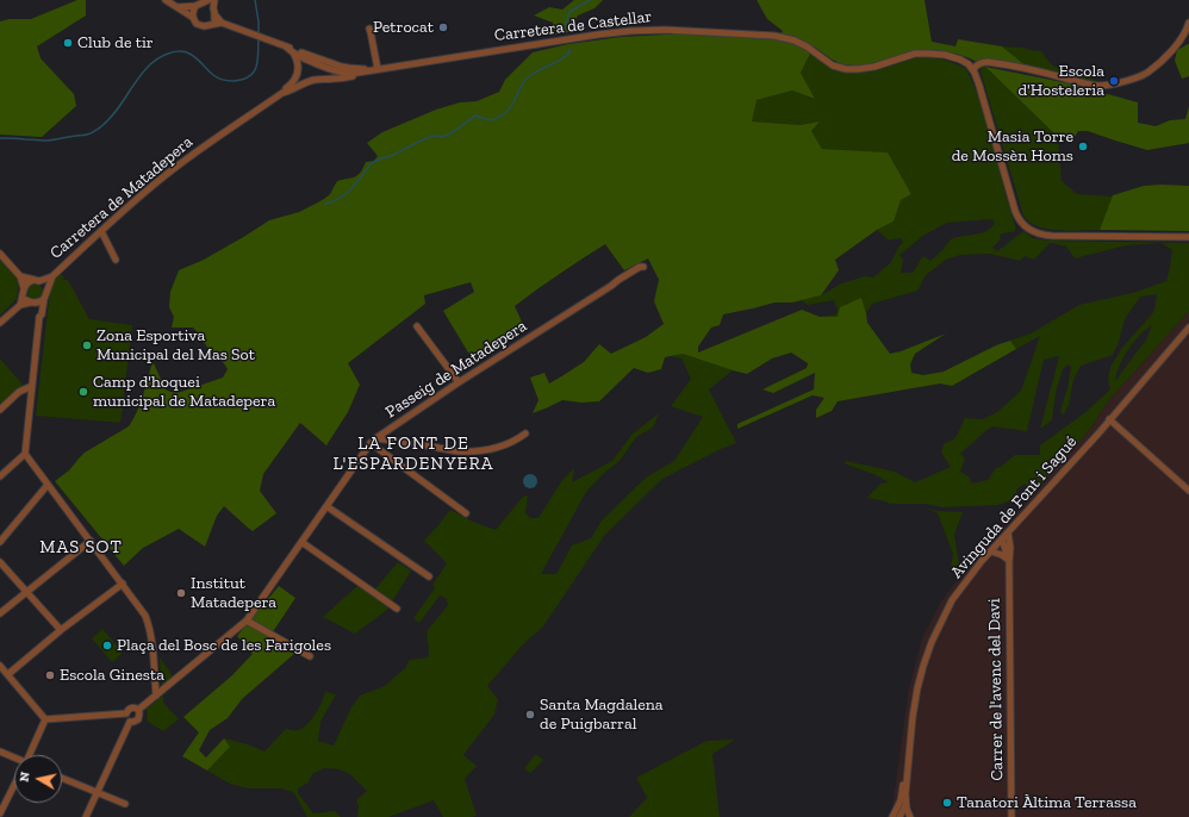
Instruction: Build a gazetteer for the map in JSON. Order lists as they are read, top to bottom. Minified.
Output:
{"streets":{"street":["Carretera de Castellar","Carretera de Matadepera","Passeig de Matadepera","Avinguda de Font i Sagué","Carrer de l'avenc del Davi"]},"crossings":[["Carretera de Castellar","Carretera de Matadepera"],["Avinguda de Font i Sagué","Carrer de l'avenc del Davi"]],"districts":["LA FONT DE L'ESPARDENYERA","MAS SOT"],"places":["Petrocat","Club de tir","Escola d'Hosteleria","Masia Torre de Mossèn Homs","Zona Esportiva Municipal del Mas Sot","Camp d'hoquei municipal de Matadepera","Institut Matadepera","Plaça del Bosc de les Farigoles","Escola Ginesta","Santa Magdalena de Puigbarral","Tanatori Àltima Terrassa"],"north":"left"}
